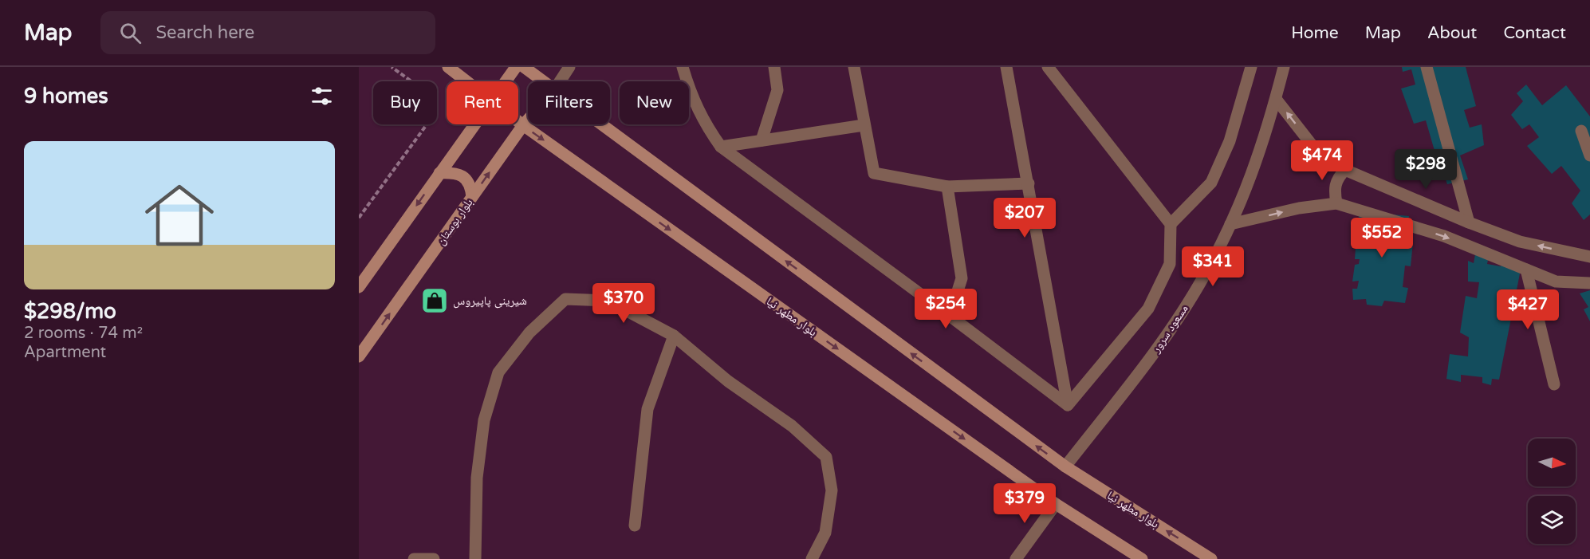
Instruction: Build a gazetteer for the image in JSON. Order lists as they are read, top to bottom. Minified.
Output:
{"streets":{"main road":["بلوار بوستان","بلوار مطهر نیا"],"street":["مسعود سرور"]},"crossings":[["بلوار بوستان","بلوار مطهر نیا"],["بلوار مطهر نیا","مسعود سرور"]],"places":{"shop":["شیرینی پاپیروس"]},"north":"right","page":{"header":"Map","search":"Search here","nav":["Home","Map","About","Contact"],"heading":"9 homes","chip":["Buy","Rent","Filters","New"],"list":[{"name":"$298/mo","note":"2 rooms · 74 m² · Apartment"}],"price":["$474","$298","$207","$552","$341","$370","$254","$427","$379"]}}
